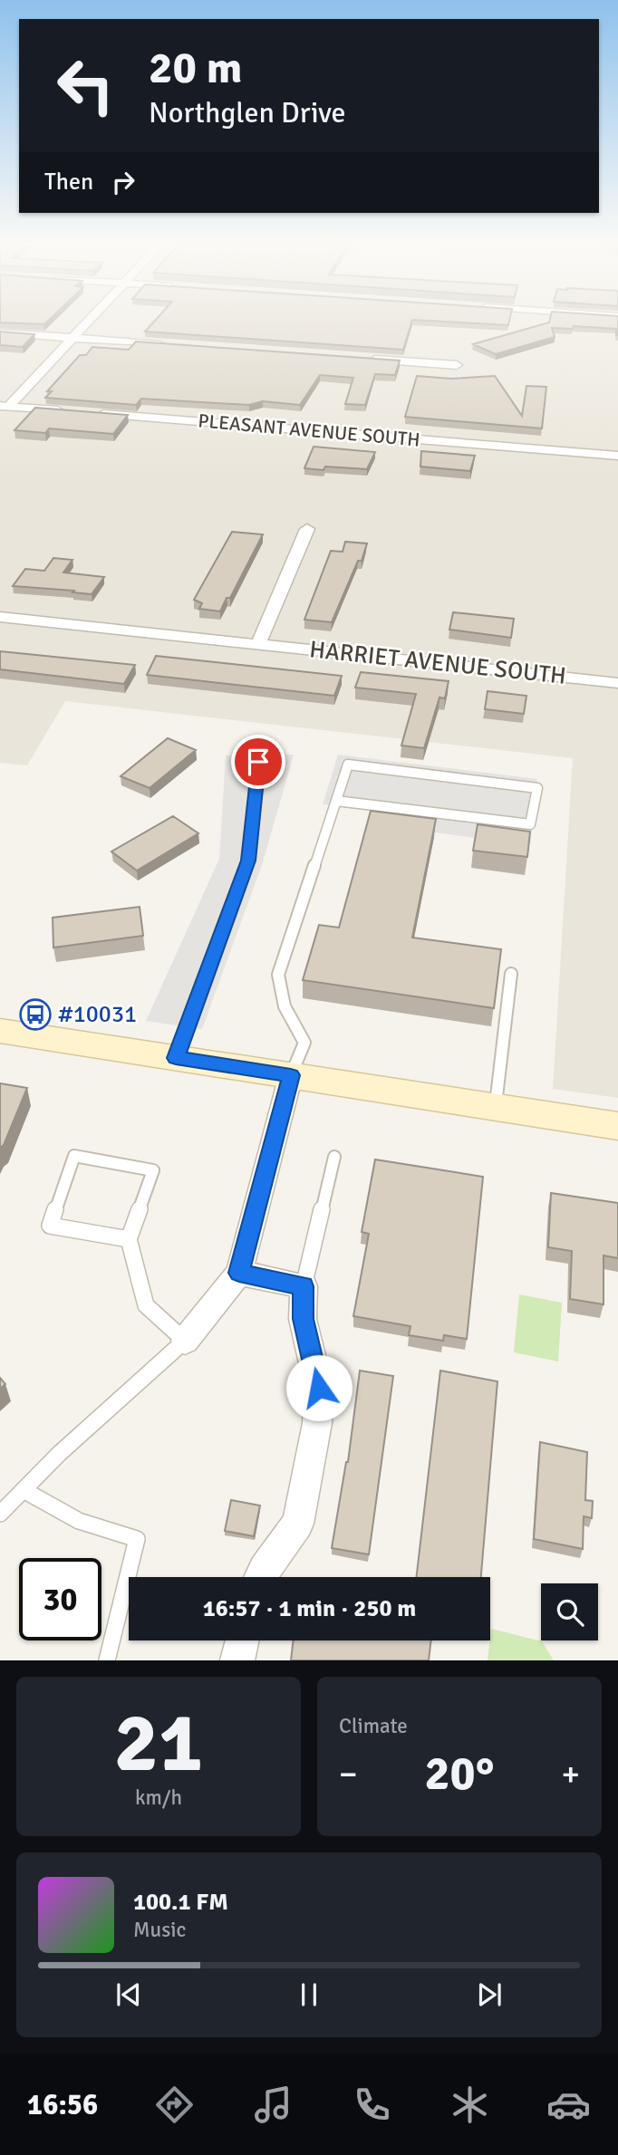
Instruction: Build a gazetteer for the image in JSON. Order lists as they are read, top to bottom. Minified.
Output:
{"streets":{"street":["PLEASANT AVENUE SOUTH","HARRIET AVENUE SOUTH"]},"places":{"bus stop":["#10031"]},"page":{"turn":["20 m","Northglen Drive"],"then":"Then","limit":"30","trip":"16:57 · 1 min · 250 m","tile":[["21","km/h"],"Climate"],"heat":["−","20°","+"],"song":["100.1 FM","Music"],"tabs":"16:56"}}
